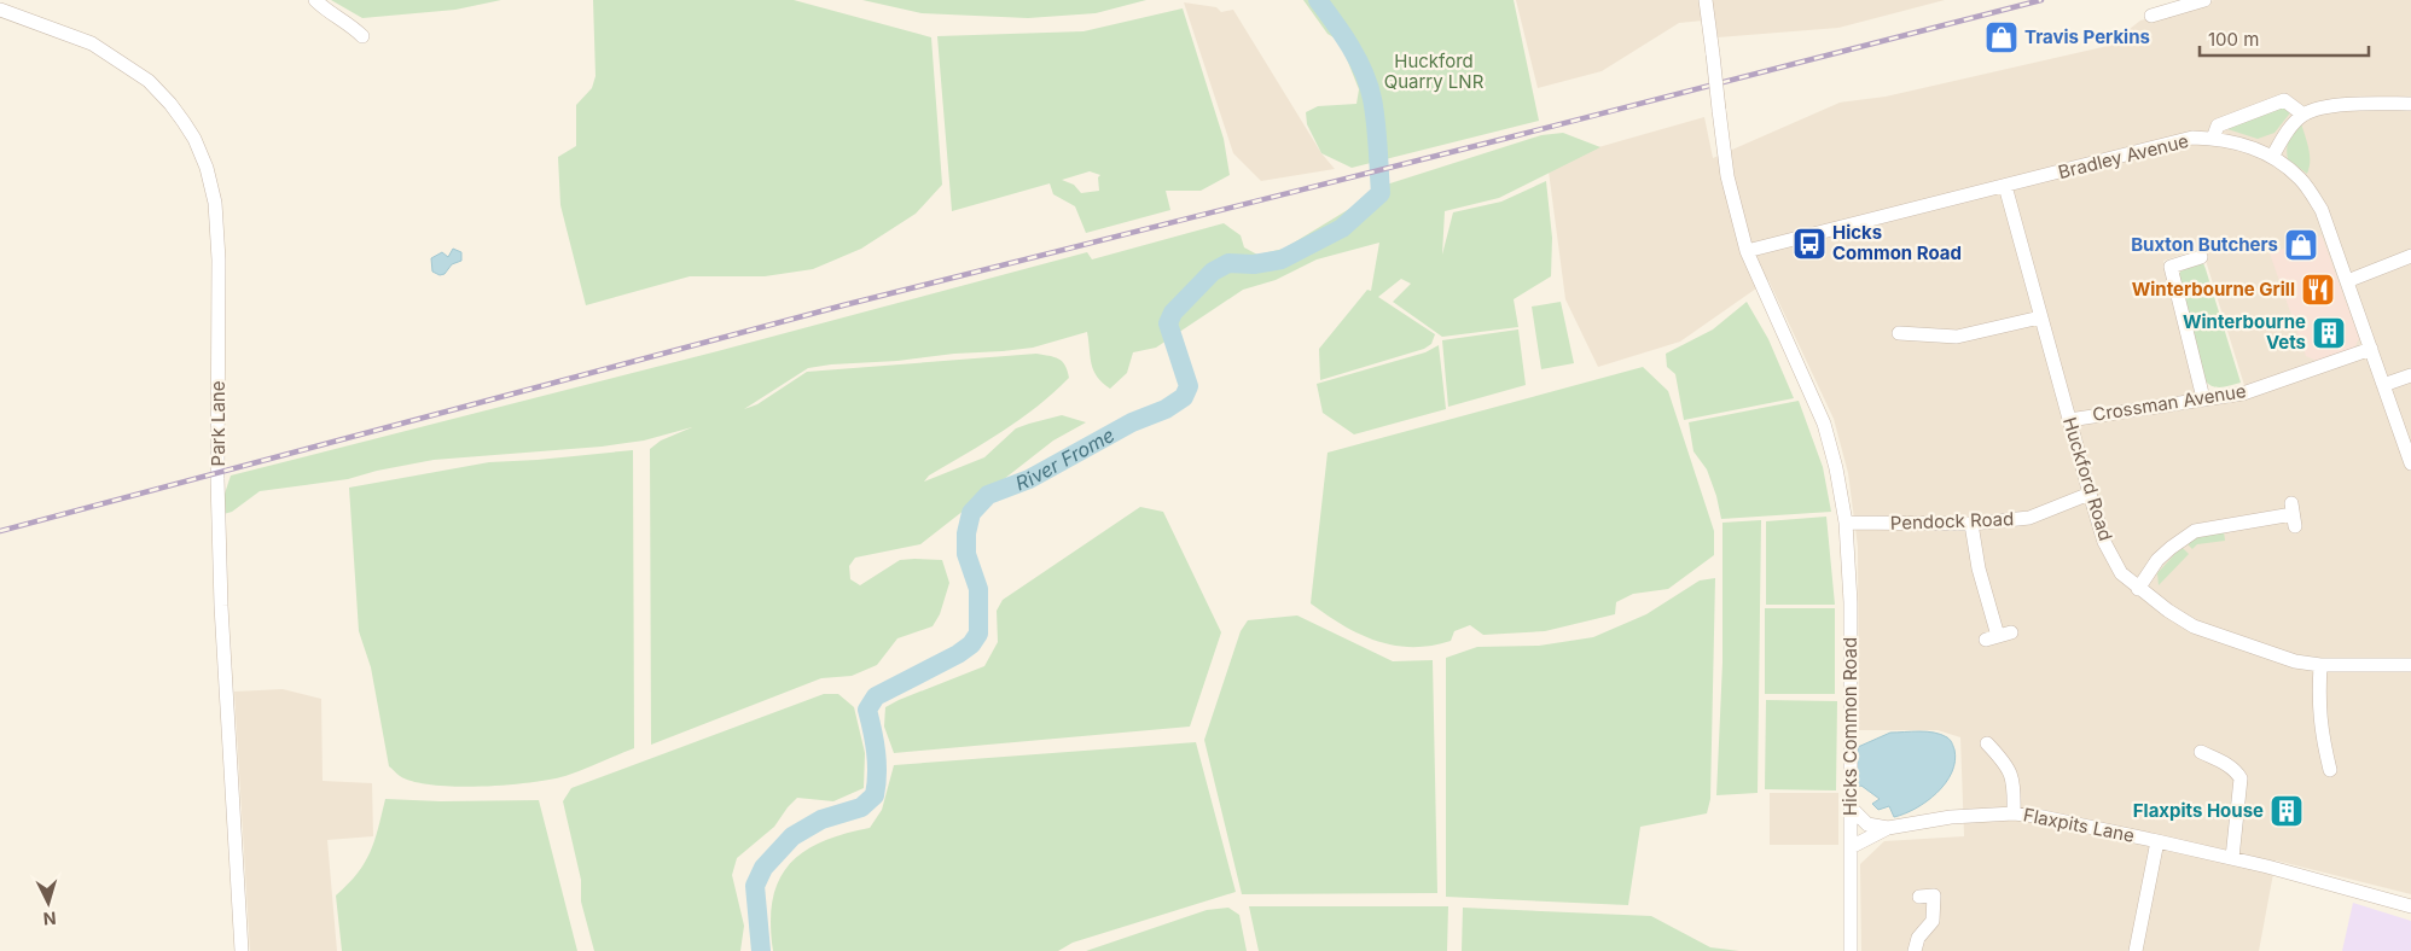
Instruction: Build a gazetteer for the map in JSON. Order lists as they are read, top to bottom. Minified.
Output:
{"streets":{"street":["Bradley Avenue","Crossman Avenue","Park Lane","Huckford Road","Pendock Road","Hicks Common Road","Flaxpits Lane"]},"crossings":[["Bradley Avenue","Crossman Avenue"],["Bradley Avenue","Huckford Road"],["Bradley Avenue","Hicks Common Road"],["Crossman Avenue","Huckford Road"],["Huckford Road","Pendock Road"],["Pendock Road","Hicks Common Road"],["Hicks Common Road","Flaxpits Lane"]],"water":["River Frome"],"parks":["Huckford Quarry LNR"],"places":{"shop":["Travis Perkins","Buxton Butchers"],"bus stop":["Hicks Common Road"],"restaurant":["Winterbourne Grill"],"building":["Winterbourne Vets","Flaxpits House"]},"scale_bar":"100 m","north":"bottom"}
